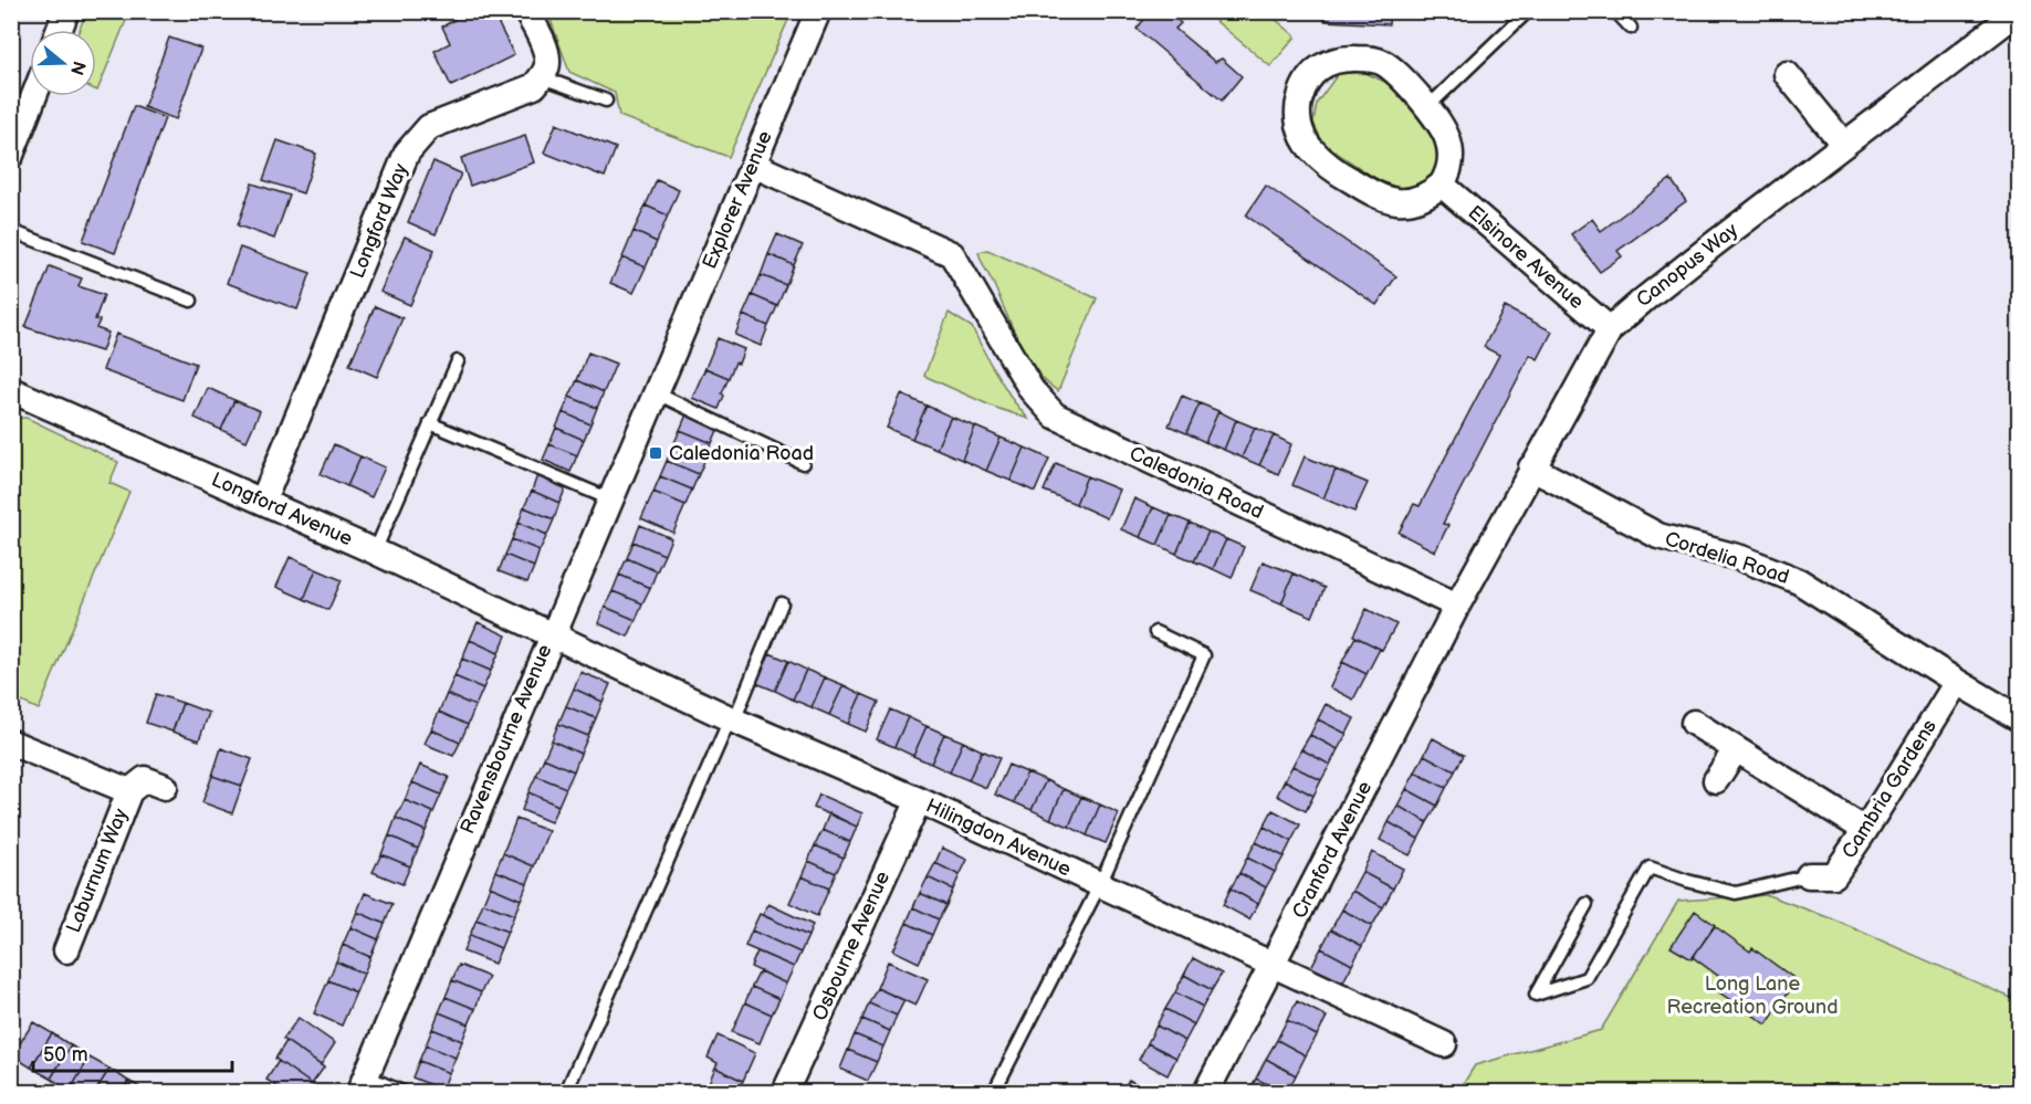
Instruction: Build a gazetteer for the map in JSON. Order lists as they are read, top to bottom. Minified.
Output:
{"streets":{"street":["Explorer Avenue","Longford Way","Elsinore Avenue","Canopus Way","Caledonia Road","Longford Avenue","Cordelia Road","Ravensbourne Avenue","Cambria Gardens","Hilingdon Avenue","Cranford Avenue","Laburnum Way","Osbourne Avenue"]},"crossings":[["Explorer Avenue","Caledonia Road"],["Explorer Avenue","Ravensbourne Avenue"],["Longford Way","Longford Avenue"],["Elsinore Avenue","Canopus Way"],["Canopus Way","Caledonia Road"],["Canopus Way","Cordelia Road"],["Canopus Way","Cranford Avenue"],["Caledonia Road","Cranford Avenue"],["Longford Avenue","Ravensbourne Avenue"],["Longford Avenue","Hilingdon Avenue"],["Cordelia Road","Cambria Gardens"],["Ravensbourne Avenue","Hilingdon Avenue"],["Hilingdon Avenue","Cranford Avenue"],["Hilingdon Avenue","Osbourne Avenue"]],"parks":["Long Lane Recreation Ground"],"places":{"transit":["Caledonia Road"]},"scale_bar":"50 m","north":"right"}
